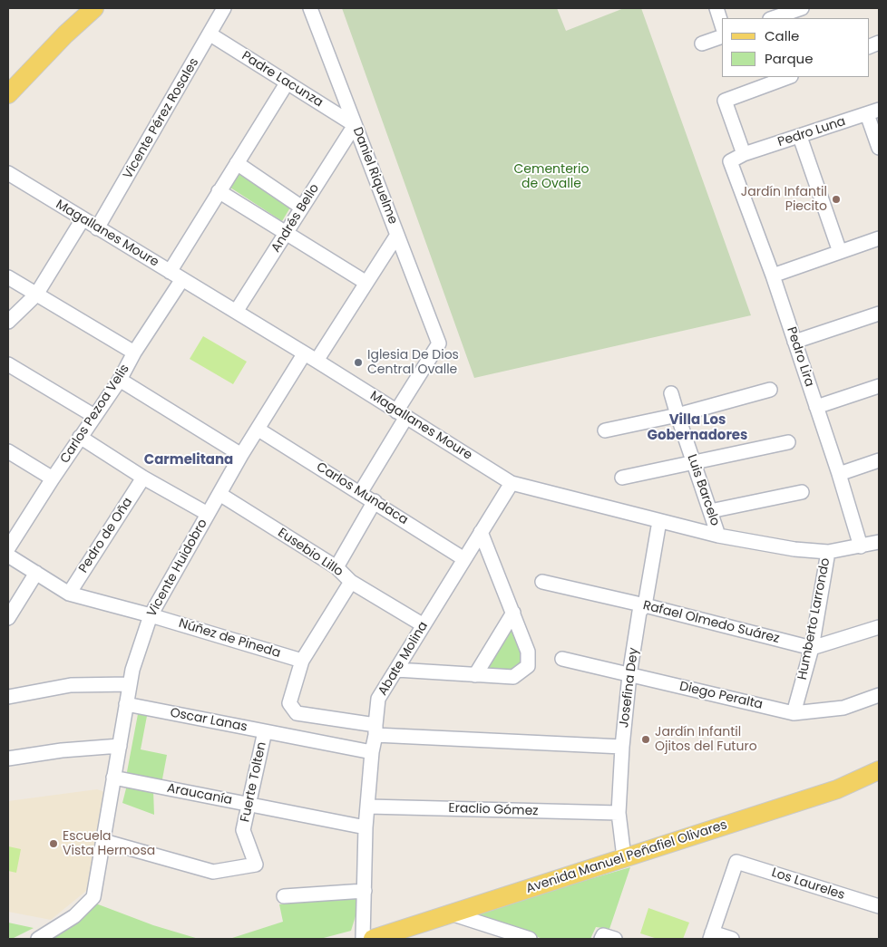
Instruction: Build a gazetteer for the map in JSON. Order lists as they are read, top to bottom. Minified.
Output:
{"streets":{"main road":["Avenida Manuel Peñafiel Olivares"],"street":["Padre Lacunza","Vicente Pérez Rosales","Pedro Luna","Daniel Riquelme","Andrés Bello","Magallanes Moure","Pedro Lira","Carlos Pezoa Velis","Luis Barcelo","Carlos Mundaca","Pedro de Oña","Eusebio Lillo","Vicente Huidobro","Humberto Larrondo","Rafael Olmedo Suárez","Núñez de Pineda","Abate Molina","Josefina Dey","Diego Peralta","Oscar Lanas","Fuerte Tolten","Araucanía","Eraclio Gómez","Los Laureles"]},"crossings":[["Padre Lacunza","Vicente Pérez Rosales"],["Padre Lacunza","Daniel Riquelme"],["Padre Lacunza","Andrés Bello"],["Vicente Pérez Rosales","Magallanes Moure"],["Pedro Luna","Pedro Lira"],["Daniel Riquelme","Andrés Bello"],["Daniel Riquelme","Magallanes Moure"],["Andrés Bello","Magallanes Moure"],["Magallanes Moure","Pedro Lira"],["Magallanes Moure","Carlos Pezoa Velis"],["Magallanes Moure","Luis Barcelo"],["Magallanes Moure","Vicente Huidobro"],["Magallanes Moure","Humberto Larrondo"],["Magallanes Moure","Abate Molina"],["Magallanes Moure","Josefina Dey"],["Carlos Mundaca","Vicente Huidobro"],["Carlos Mundaca","Abate Molina"],["Pedro de Oña","Núñez de Pineda"],["Eusebio Lillo","Vicente Huidobro"],["Eusebio Lillo","Abate Molina"],["Vicente Huidobro","Núñez de Pineda"],["Vicente Huidobro","Oscar Lanas"],["Vicente Huidobro","Fuerte Tolten"],["Vicente Huidobro","Araucanía"],["Humberto Larrondo","Rafael Olmedo Suárez"],["Humberto Larrondo","Diego Peralta"],["Rafael Olmedo Suárez","Josefina Dey"],["Abate Molina","Oscar Lanas"],["Abate Molina","Araucanía"],["Abate Molina","Eraclio Gómez"],["Josefina Dey","Diego Peralta"],["Josefina Dey","Eraclio Gómez"],["Josefina Dey","Avenida Manuel Peñafiel Olivares"],["Oscar Lanas","Fuerte Tolten"],["Fuerte Tolten","Araucanía"]],"districts":["Villa Los Gobernadores","Carmelitana"],"parks":["Cementerio de Ovalle"],"places":["Jardín Infantil Piecito","Iglesia De Dios Central Ovalle","Jardín Infantil Ojitos del Futuro","Escuela Vista Hermosa"],"legend":["Calle","Parque"]}
